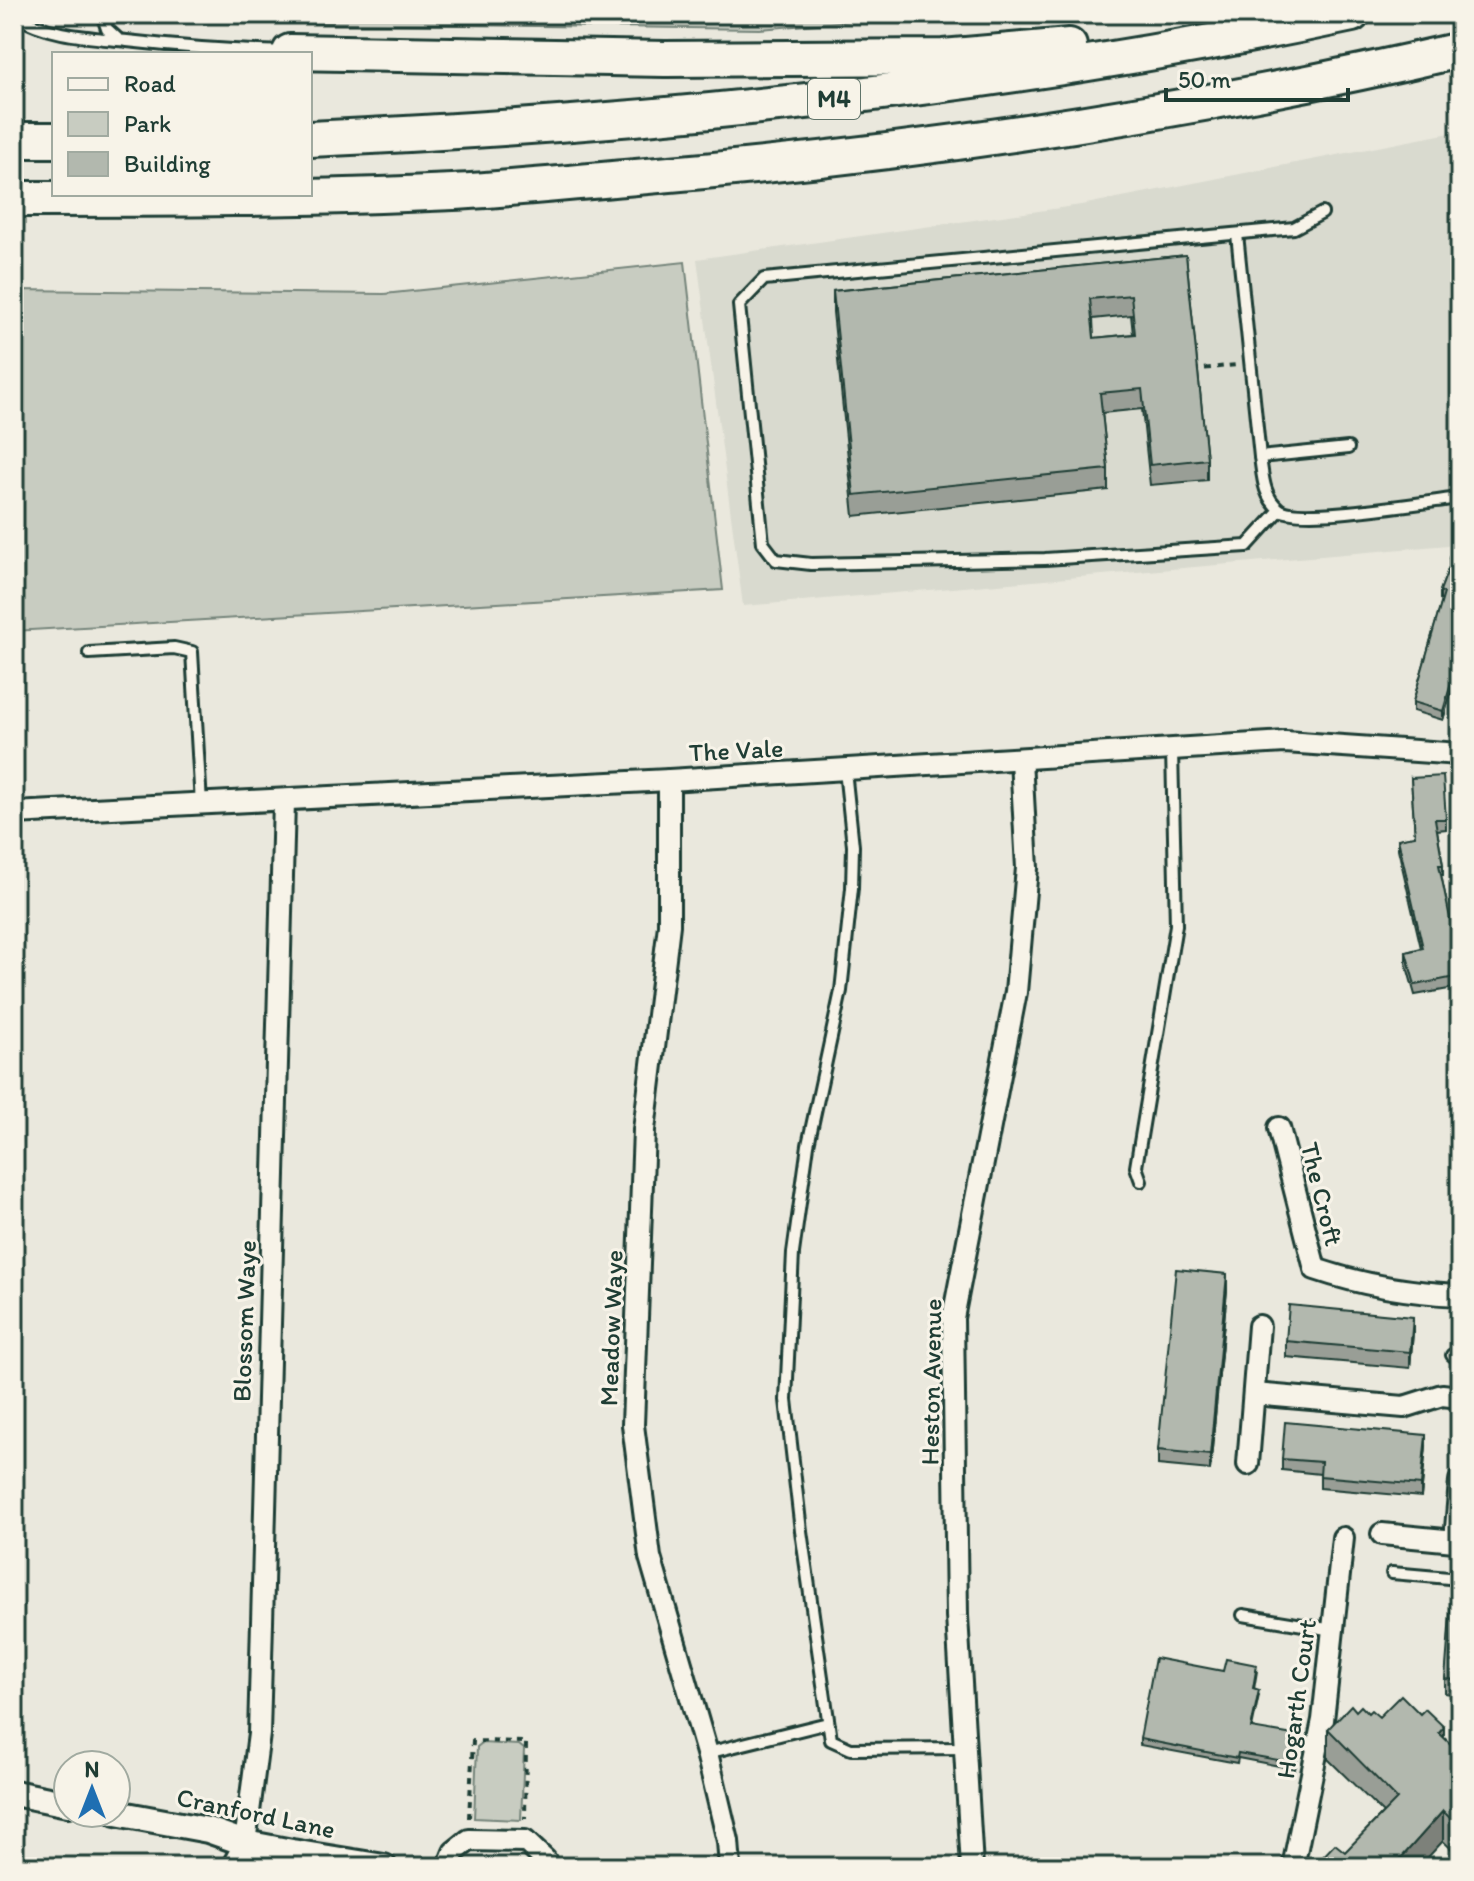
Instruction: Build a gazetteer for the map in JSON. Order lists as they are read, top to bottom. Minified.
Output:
{"streets":{"highway":["M4"],"street":["The Vale","The Croft","Blossom Waye","Meadow Waye","Heston Avenue","Hogarth Court","Cranford Lane"]},"crossings":[["The Vale","Blossom Waye"],["The Vale","Meadow Waye"],["The Vale","Heston Avenue"],["Blossom Waye","Cranford Lane"]],"legend":["Road","Park","Building"],"scale_bar":"50 m","north":"top"}
